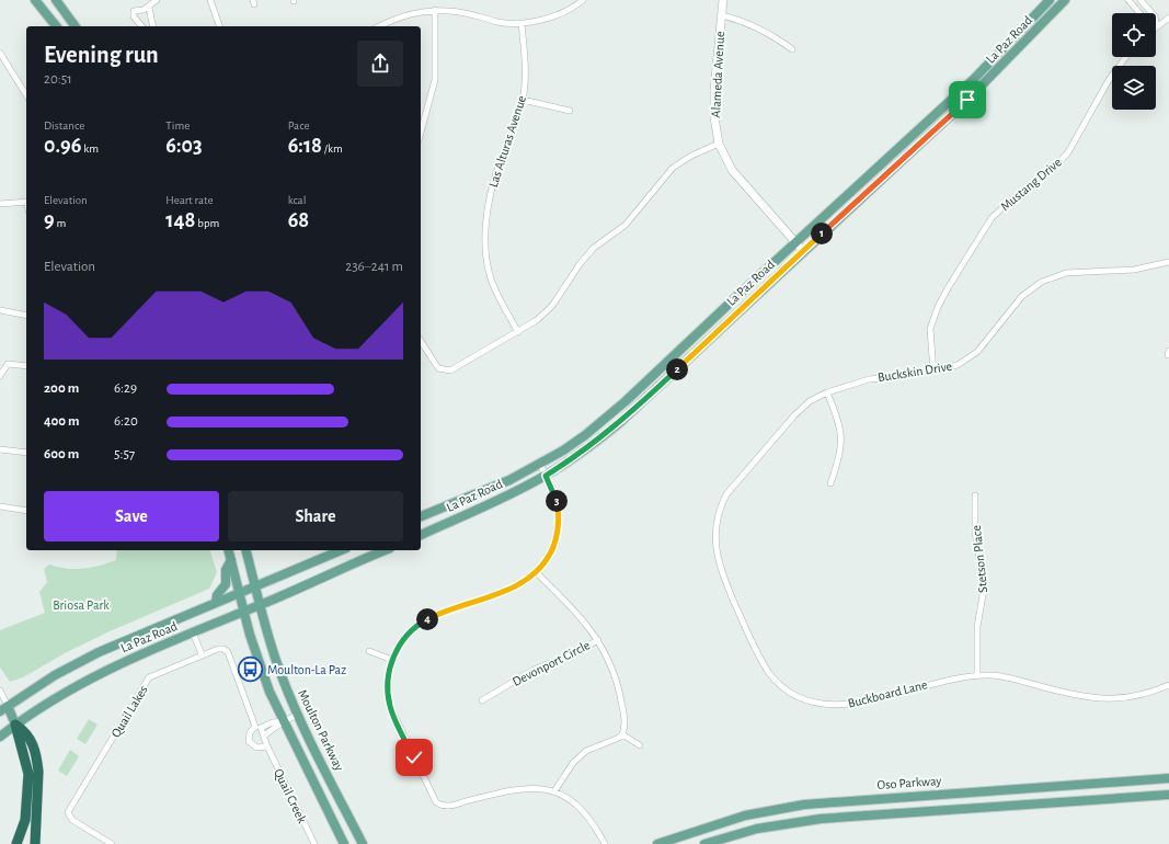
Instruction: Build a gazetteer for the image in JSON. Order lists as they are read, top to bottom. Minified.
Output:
{"streets":{"main road":["La Paz Road","Moulton Parkway","Oso Parkway"],"street":["Alameda Avenue","Las Alturas Avenue","Mustang Drive","Buckskin Drive","Stetson Place","Devonport Circle","Buckboard Lane","Quail Lakes","Quail Creek"]},"crossings":[["La Paz Road","Alameda Avenue"],["La Paz Road","Moulton Parkway"],["Mustang Drive","Buckskin Drive"],["Buckskin Drive","Buckboard Lane"],["Stetson Place","Buckboard Lane"],["Quail Lakes","Quail Creek"]],"parks":["Briosa Park"],"places":{"bus stop":["Moulton-La Paz"]},"page":{"heading":["Evening run","20:51"],"stats":[["Distance","0.96 km"],["Time","6:03"],["Pace","6:18 /km"],["Elevation","9 m"],["Heart rate","148 bpm"],["kcal","68"]],"pins":["1","2","3","4"],"chart":["Elevation","236–241 m"],"list":[{"name":"200 m","note":"6:29"},{"name":"400 m","note":"6:20"},{"name":"600 m","note":"5:57"}],"buttons":["Save","Share"]}}
